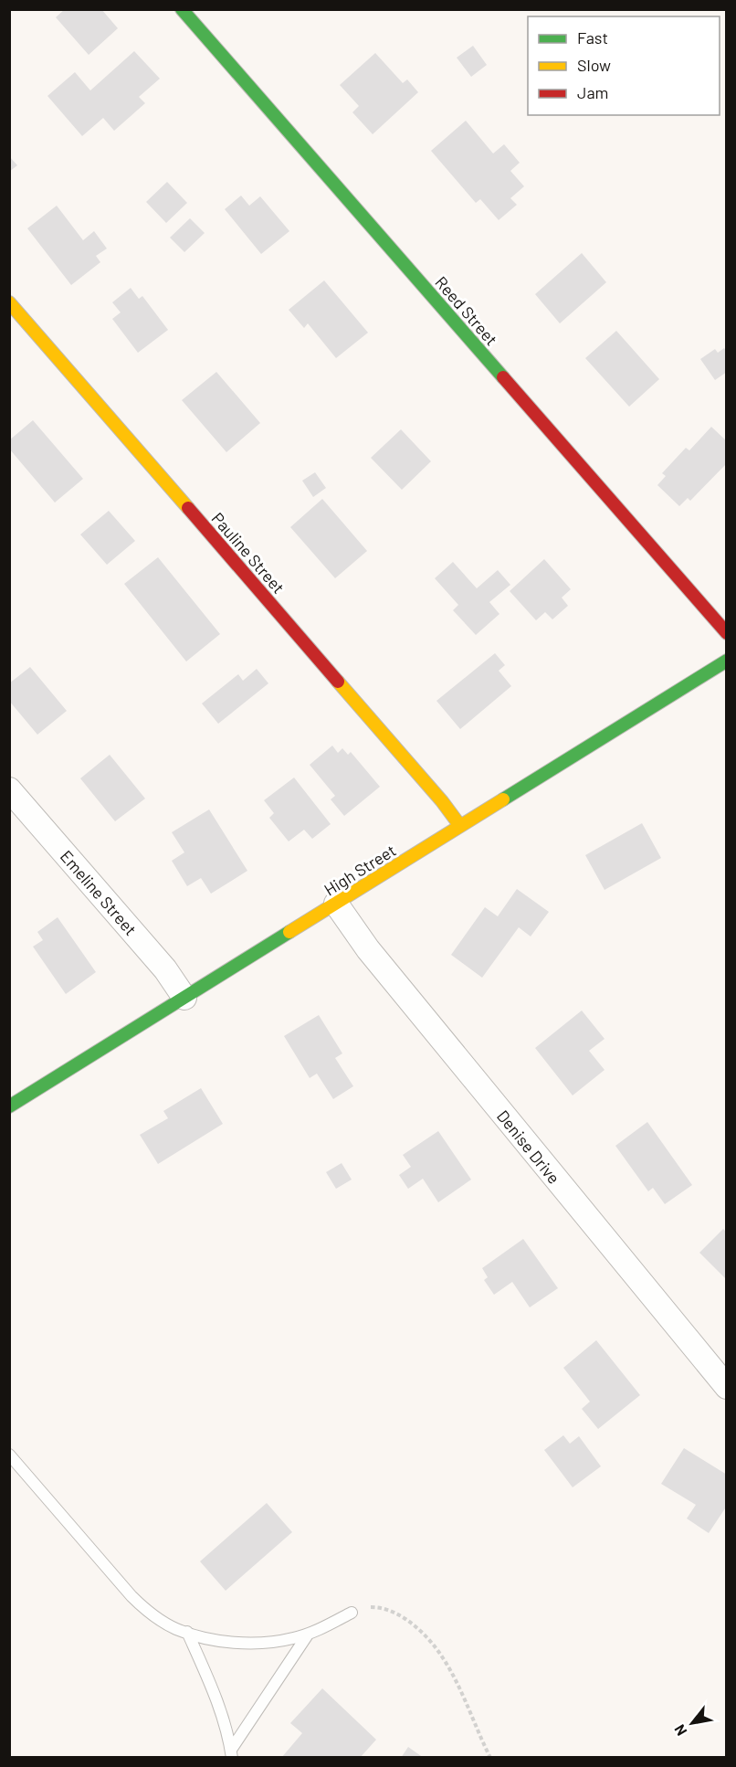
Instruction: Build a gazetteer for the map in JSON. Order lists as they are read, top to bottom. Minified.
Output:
{"streets":{"main road":["Reed Street","Pauline Street","High Street"],"street":["Emeline Street","Denise Drive"]},"crossings":[["Pauline Street","High Street"],["High Street","Emeline Street"],["High Street","Denise Drive"]],"legend":["Fast","Slow","Jam"],"north":"bottom left"}
